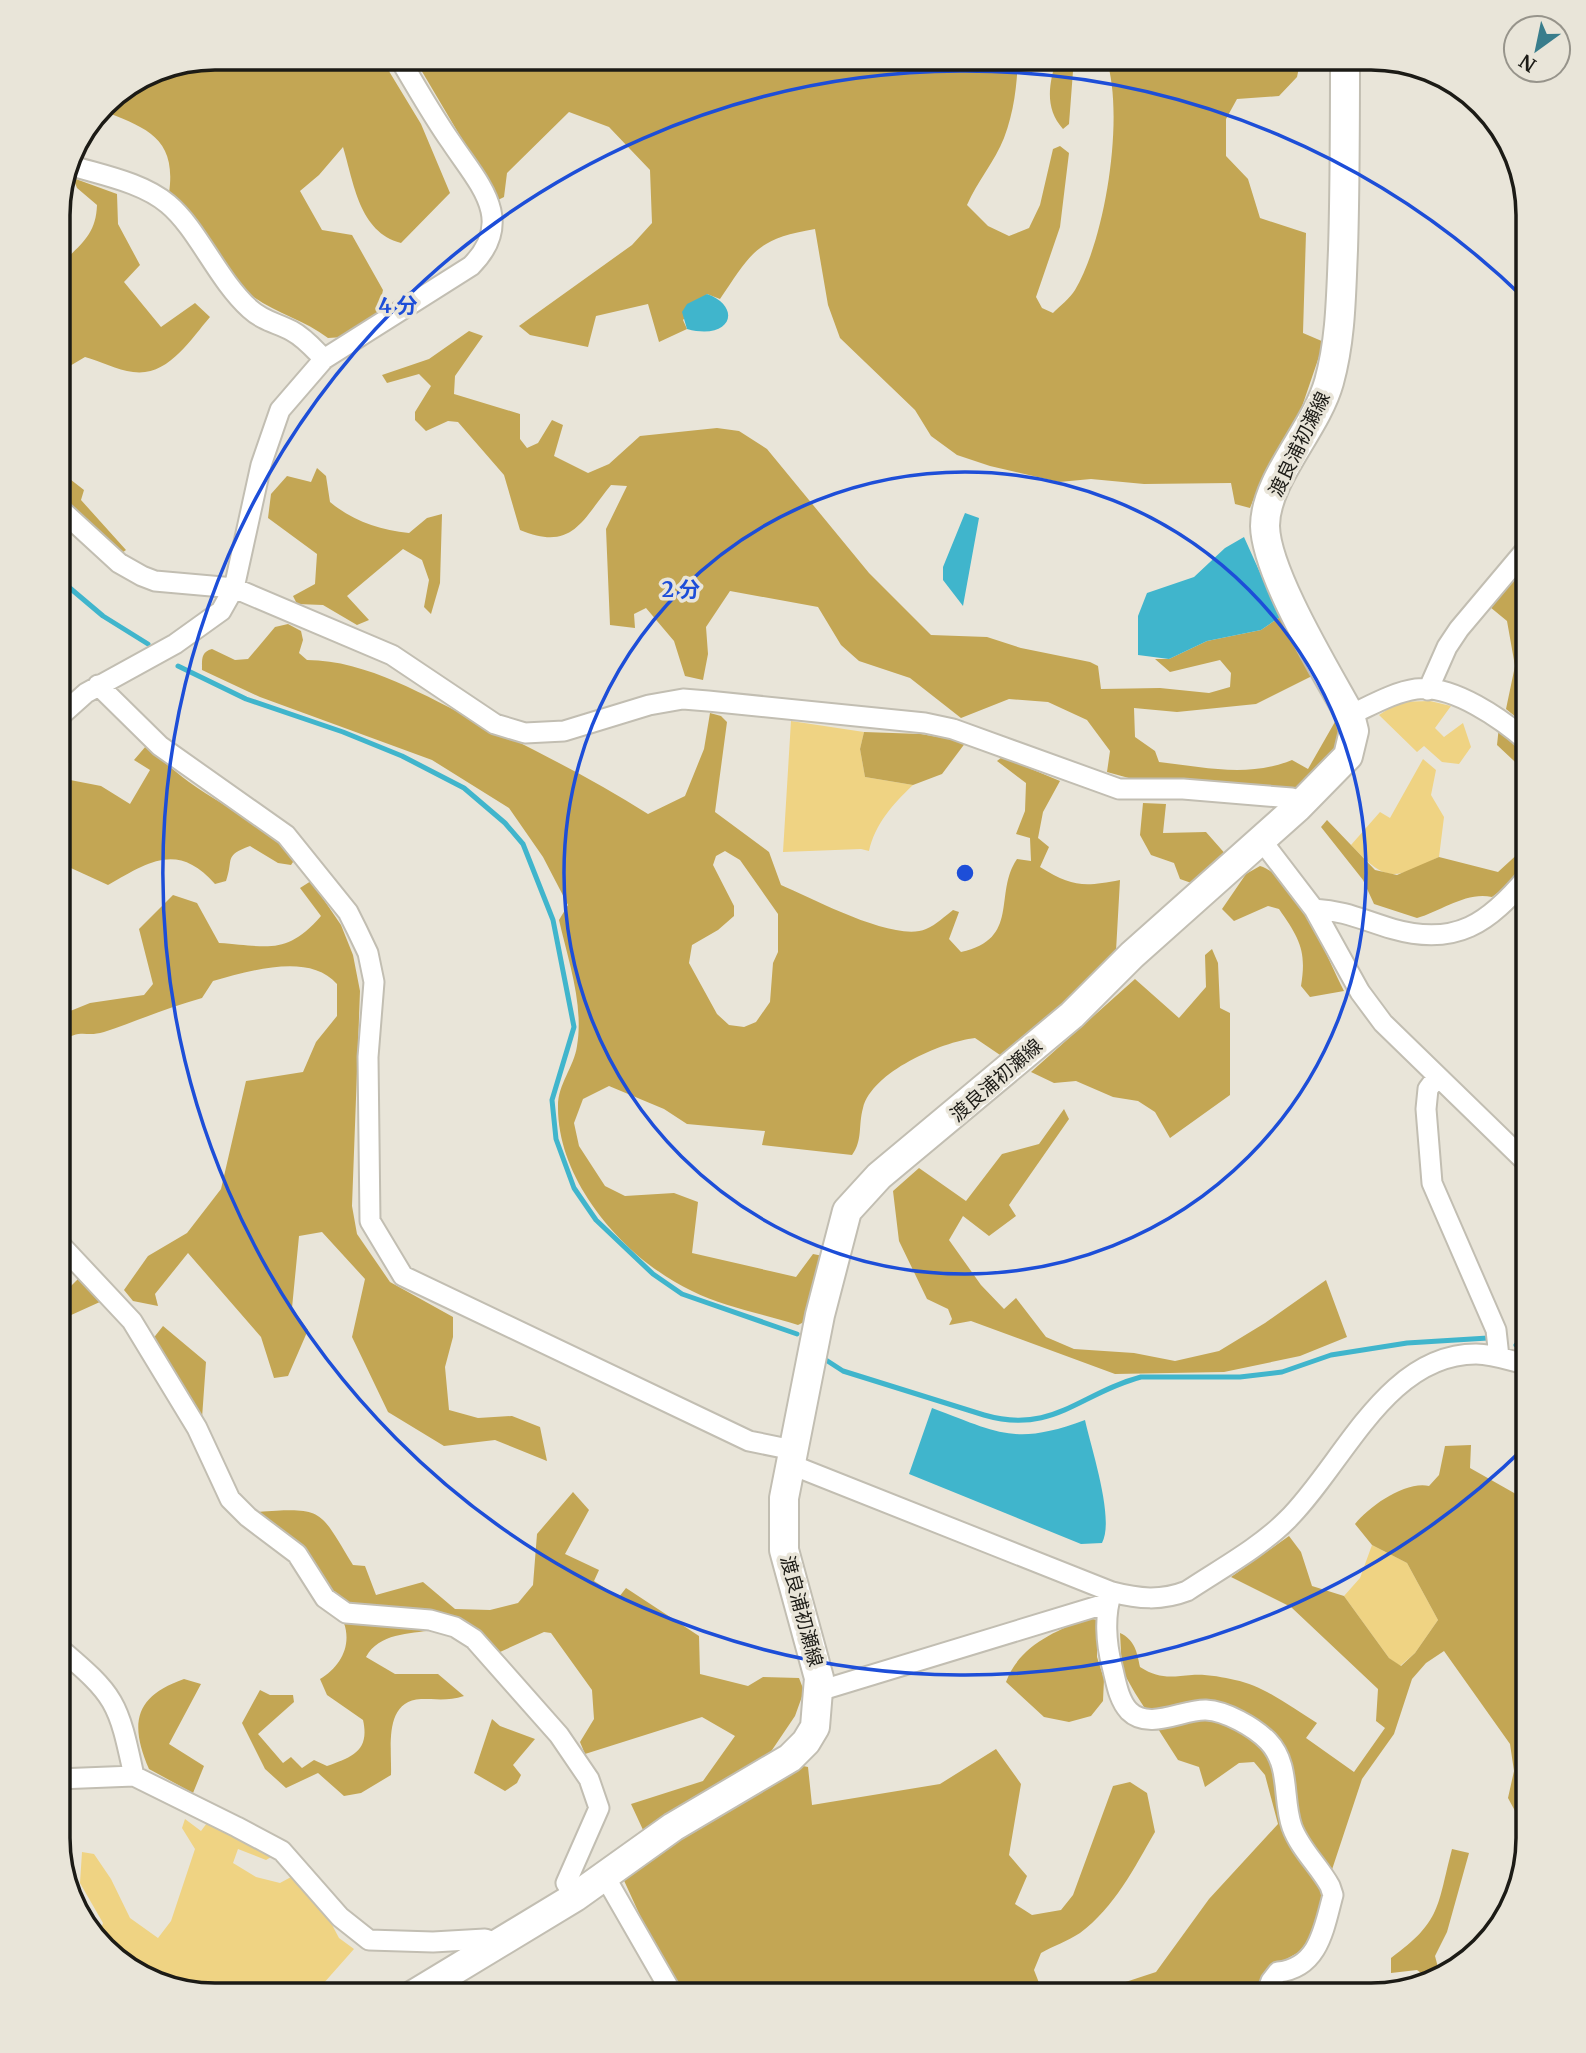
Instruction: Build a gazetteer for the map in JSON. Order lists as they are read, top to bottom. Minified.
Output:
{"streets":{"main road":["渡良浦初瀬線"]},"north":"bottom left","rings":["4 分","2 分"]}
